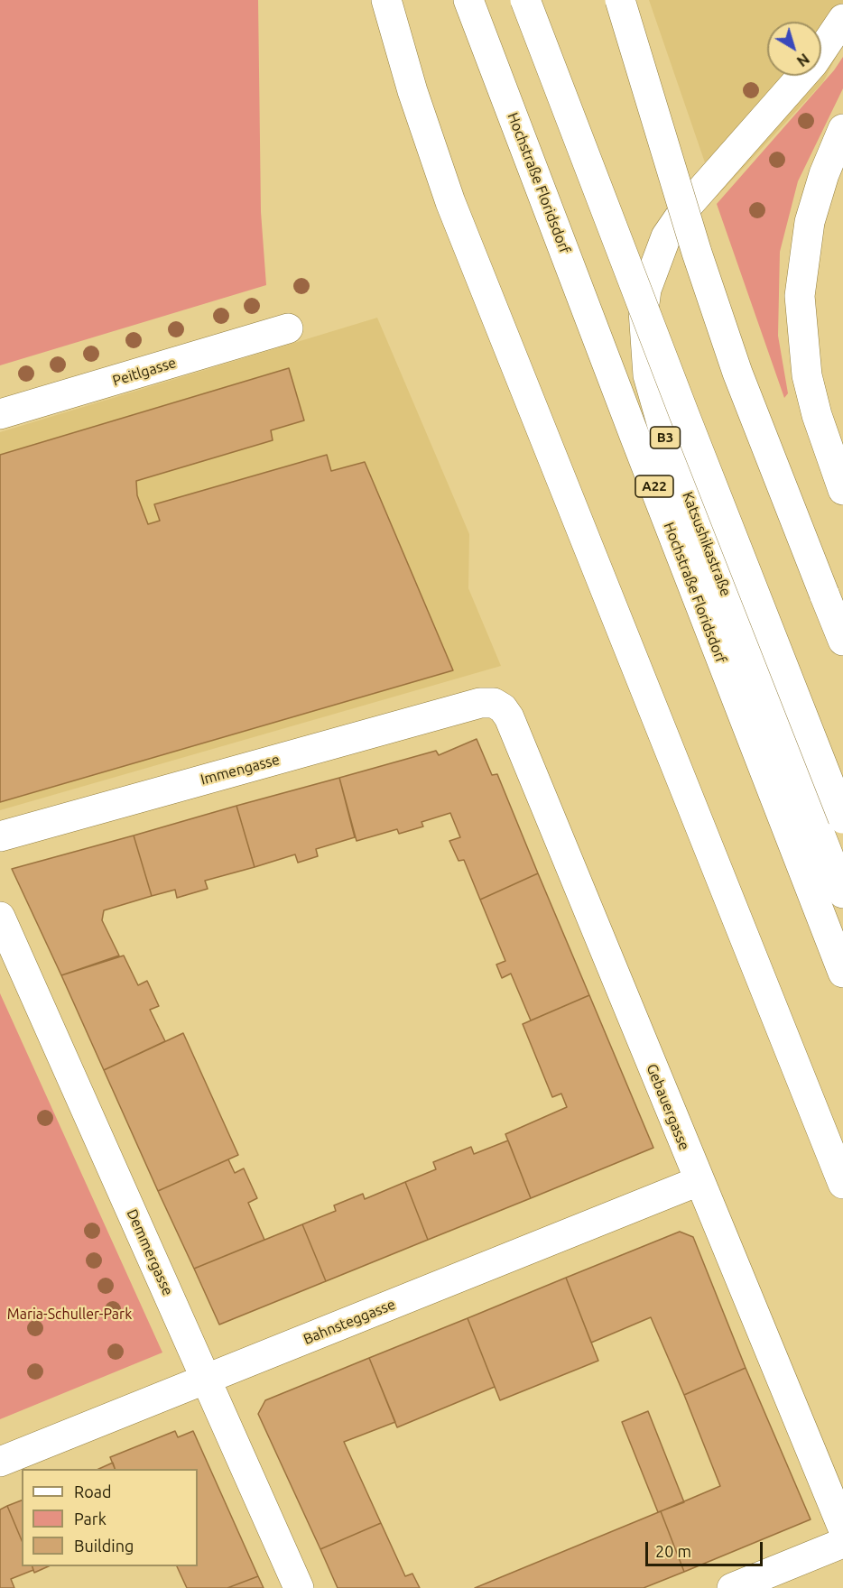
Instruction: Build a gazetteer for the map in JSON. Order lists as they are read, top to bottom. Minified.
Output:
{"streets":{"main road":["Hochstraße Floridsdorf","Peitlgasse","B3","A22","Katsushikastraße","Immengasse","Gebauergasse","Demmergasse","Bahnsteggasse"]},"crossings":[["Immengasse","Gebauergasse"],["Gebauergasse","Bahnsteggasse"],["Demmergasse","Bahnsteggasse"]],"parks":["Maria-Schuller-Park"],"legend":["Road","Park","Building"],"scale_bar":"20 m","north":"bottom right"}
